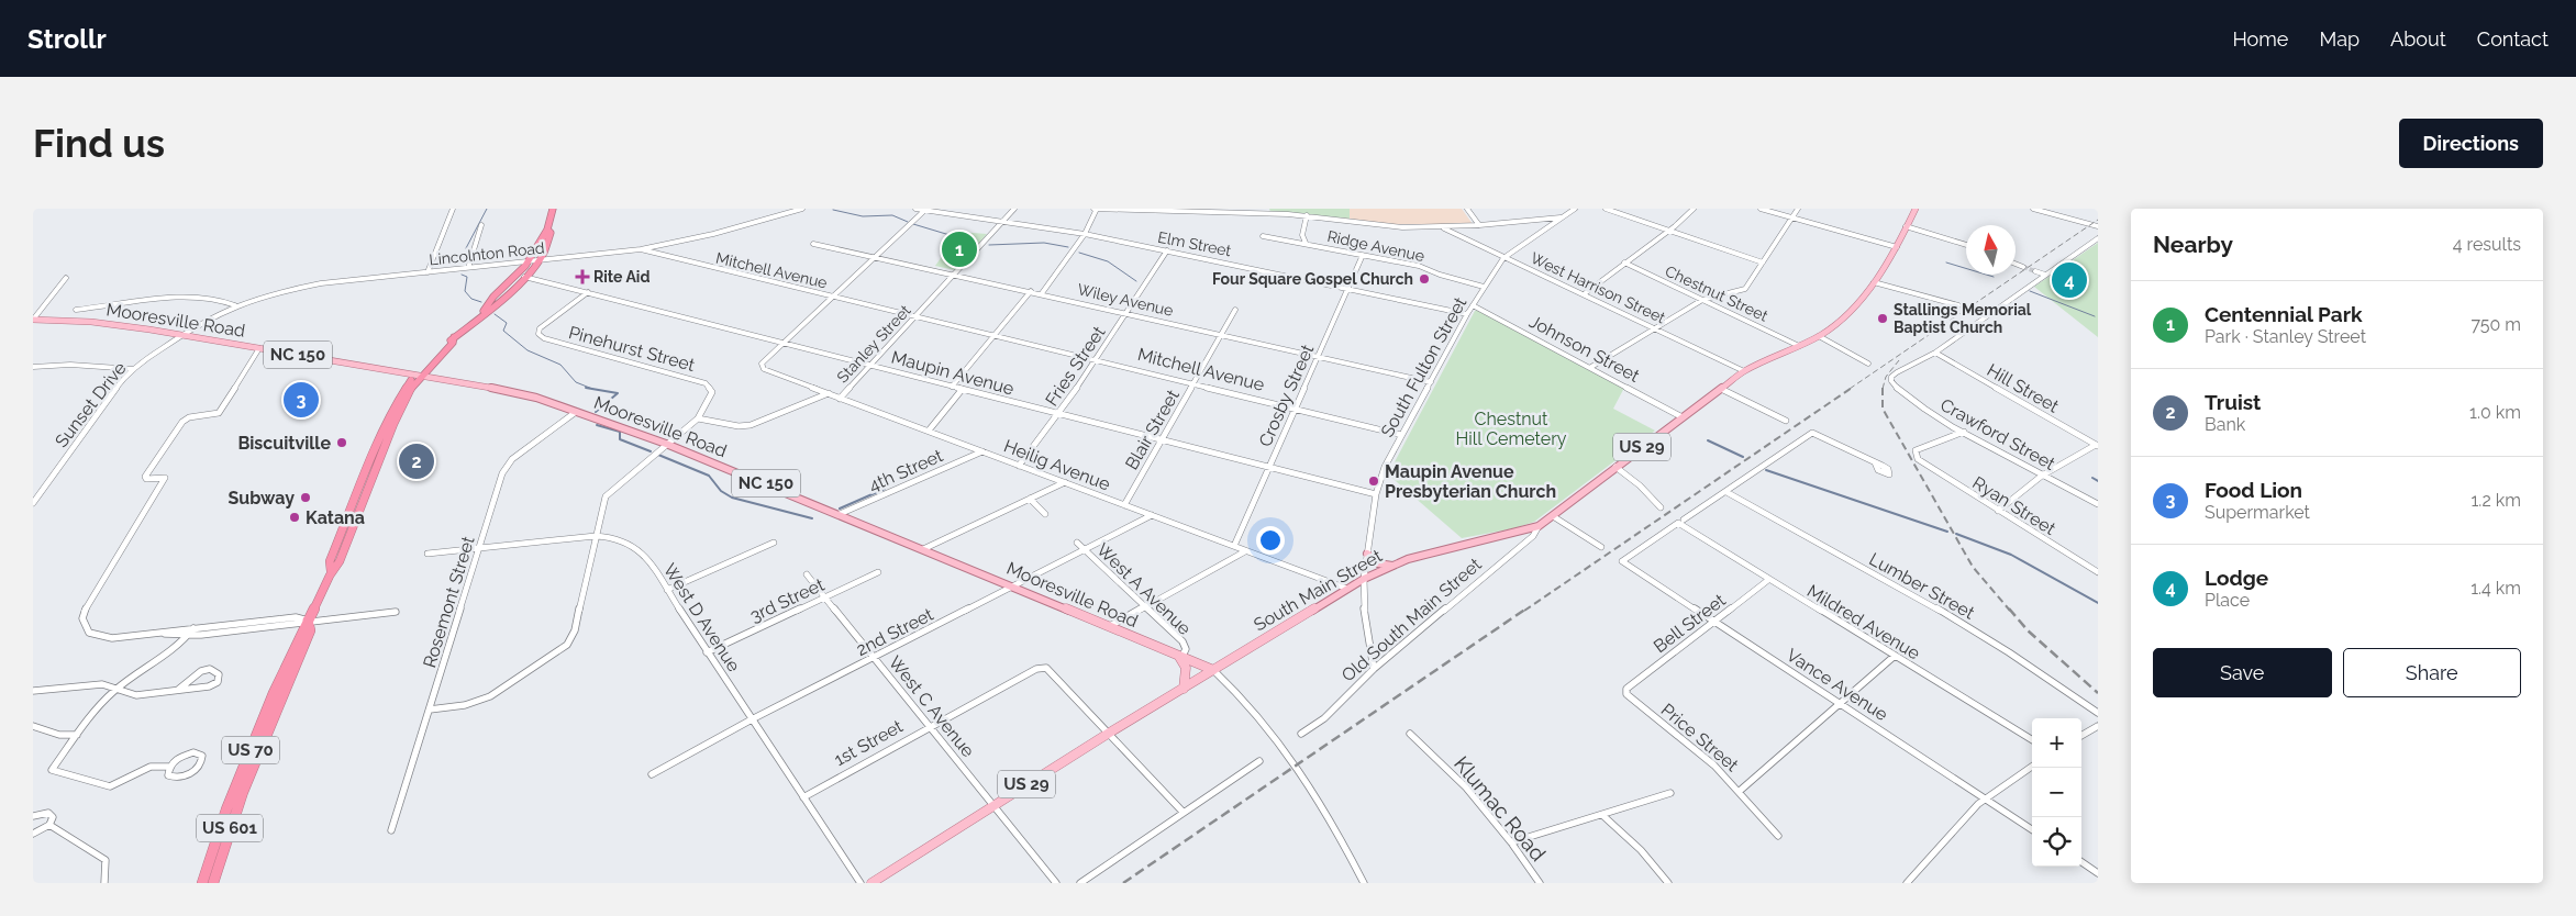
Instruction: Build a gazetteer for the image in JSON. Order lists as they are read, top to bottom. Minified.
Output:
{"streets":{"highway":["US 70","US 601"],"main road":["Mooresville Road","NC 150","US 29","South Main Street"],"street":["Elm Street","Ridge Avenue","Lincolnton Road","Mitchell Avenue","West Harrison Street","Chestnut Street","Wiley Avenue","Stanley Street","Pinehurst Street","Johnson Street","Fries Street","South Fulton Street","Maupin Avenue","Hill Street","Crosby Street","Sunset Drive","Blair Street","Crawford Street","Heilig Avenue","4th Street","Ryan Street","Lumber Street","West A Avenue","3rd Street","Rosemont Street","West D Avenue","Old South Main Street","Mildred Avenue","Bell Street","2nd Street","Vance Avenue","West C Avenue","Price Street","1st Street","Klumac Road"]},"crossings":[["Elm Street","Stanley Street"],["Elm Street","Fries Street"],["Elm Street","South Fulton Street"],["Elm Street","Crosby Street"],["Ridge Avenue","South Fulton Street"],["Ridge Avenue","Crosby Street"],["Lincolnton Road","Mitchell Avenue"],["Lincolnton Road","Mooresville Road"],["Lincolnton Road","Sunset Drive"],["Lincolnton Road","US 70"],["Mitchell Avenue","Stanley Street"],["Mitchell Avenue","Fries Street"],["Mitchell Avenue","South Fulton Street"],["Mitchell Avenue","Crosby Street"],["Mitchell Avenue","Blair Street"],["West Harrison Street","South Fulton Street"],["West Harrison Street","South Main Street"],["Chestnut Street","South Main Street"],["Wiley Avenue","Stanley Street"],["Wiley Avenue","Fries Street"],["Wiley Avenue","South Fulton Street"],["Wiley Avenue","Crosby Street"],["Wiley Avenue","Blair Street"],["Mooresville Road","Pinehurst Street"],["Mooresville Road","Sunset Drive"],["Mooresville Road","4th Street"],["Mooresville Road","West A Avenue"],["Mooresville Road","South Main Street"],["Mooresville Road","Rosemont Street"],["Mooresville Road","2nd Street"],["Mooresville Road","US 70"],["Stanley Street","Maupin Avenue"],["Stanley Street","Heilig Avenue"],["Pinehurst Street","Maupin Avenue"],["Pinehurst Street","Rosemont Street"],["Pinehurst Street","West D Avenue"],["Johnson Street","South Fulton Street"],["Johnson Street","South Main Street"],["Fries Street","Maupin Avenue"],["Fries Street","Heilig Avenue"],["South Fulton Street","Maupin Avenue"],["South Fulton Street","South Main Street"],["Maupin Avenue","Crosby Street"],["Maupin Avenue","Blair Street"],["Maupin Avenue","Heilig Avenue"],["Maupin Avenue","US 70"],["Hill Street","Crawford Street"],["Crosby Street","Heilig Avenue"],["Blair Street","Heilig Avenue"],["Crawford Street","Ryan Street"],["Heilig Avenue","4th Street"],["Heilig Avenue","South Main Street"],["Heilig Avenue","2nd Street"],["West A Avenue","2nd Street"],["South Main Street","Old South Main Street"],["South Main Street","West C Avenue"],["South Main Street","1st Street"],["3rd Street","West D Avenue"],["3rd Street","West C Avenue"],["Rosemont Street","West D Avenue"],["West D Avenue","2nd Street"],["West D Avenue","1st Street"],["Mildred Avenue","Bell Street"],["Mildred Avenue","Vance Avenue"],["Bell Street","Vance Avenue"],["Bell Street","Price Street"],["2nd Street","West C Avenue"],["West C Avenue","1st Street"],["US 70","US 601"]],"parks":["Chestnut Hill Cemetery"],"places":{"health":["Rite Aid"],"other":["Four Square Gospel Church","Stallings Memorial Baptist Church","Biscuitville","Maupin Avenue Presbyterian Church","Subway","Katana"]},"north":"top","page":{"header":"Strollr","nav":["Home","Map","About","Contact"],"buttons":["Directions",["Save","Share"]],"title":"Find us","heading":["Nearby","4 results"],"pins":["1","4","3","2"],"list":[{"mark":"1","name":"Centennial Park","note":"Park · Stanley Street","value":"750 m"},{"mark":"2","name":"Truist","note":"Bank","value":"1.0 km"},{"mark":"3","name":"Food Lion","note":"Supermarket","value":"1.2 km"},{"mark":"4","name":"Lodge","note":"Place","value":"1.4 km"}],"map_buttons":["+","−"]}}
